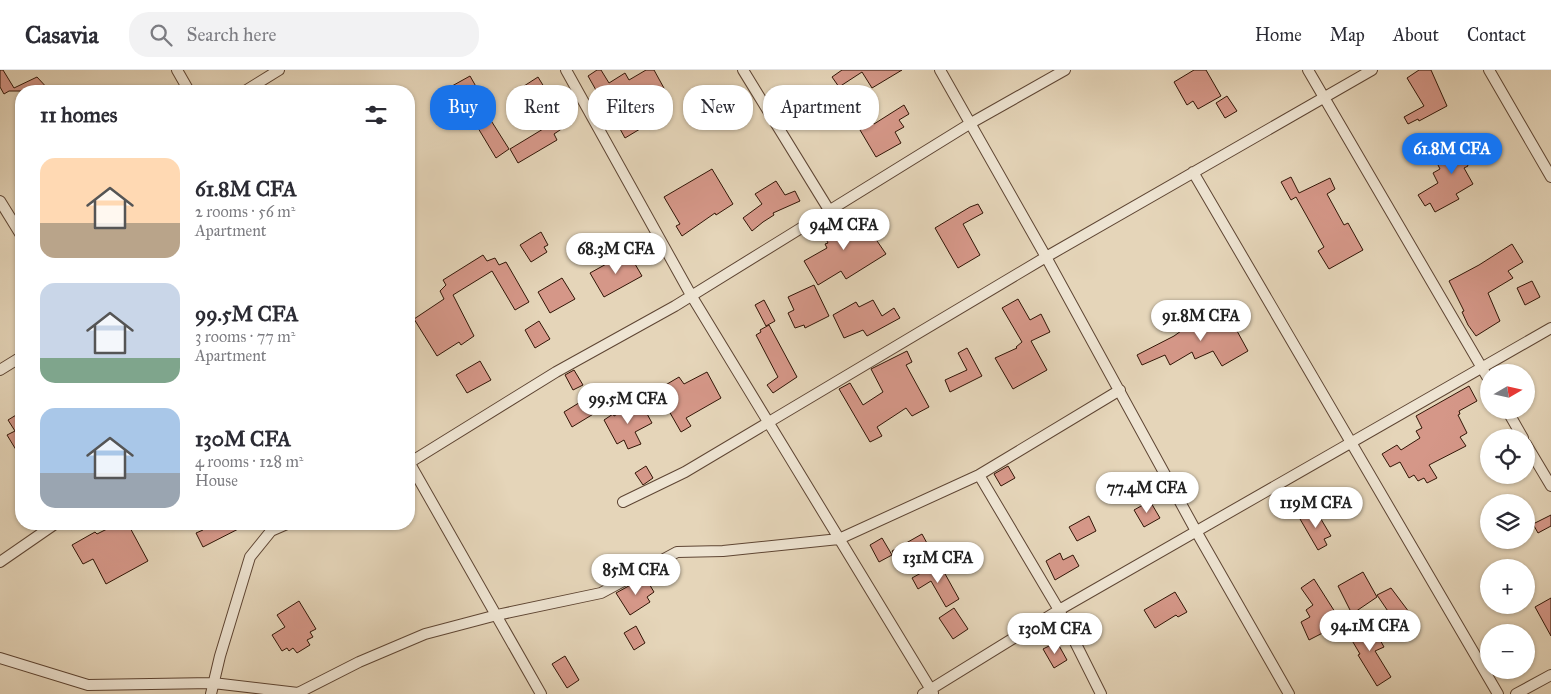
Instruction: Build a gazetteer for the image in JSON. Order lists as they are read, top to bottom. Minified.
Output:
{"north":"right","page":{"header":"Casavia","search":"Search here","nav":["Home","Map","About","Contact"],"chip":["Buy","Rent","Filters","New","Apartment"],"heading":"11 homes","price":["61.8M CFA","94M CFA","68.3M CFA","91.8M CFA","99.5M CFA","77.4M CFA","119M CFA","131M CFA","85M CFA","94.1M CFA","130M CFA"],"list":[{"name":"61.8M CFA","note":"2 rooms · 56 m² · Apartment"},{"name":"99.5M CFA","note":"3 rooms · 77 m² · Apartment"},{"name":"130M CFA","note":"4 rooms · 128 m² · House"}],"map_buttons":["+","−"]}}
